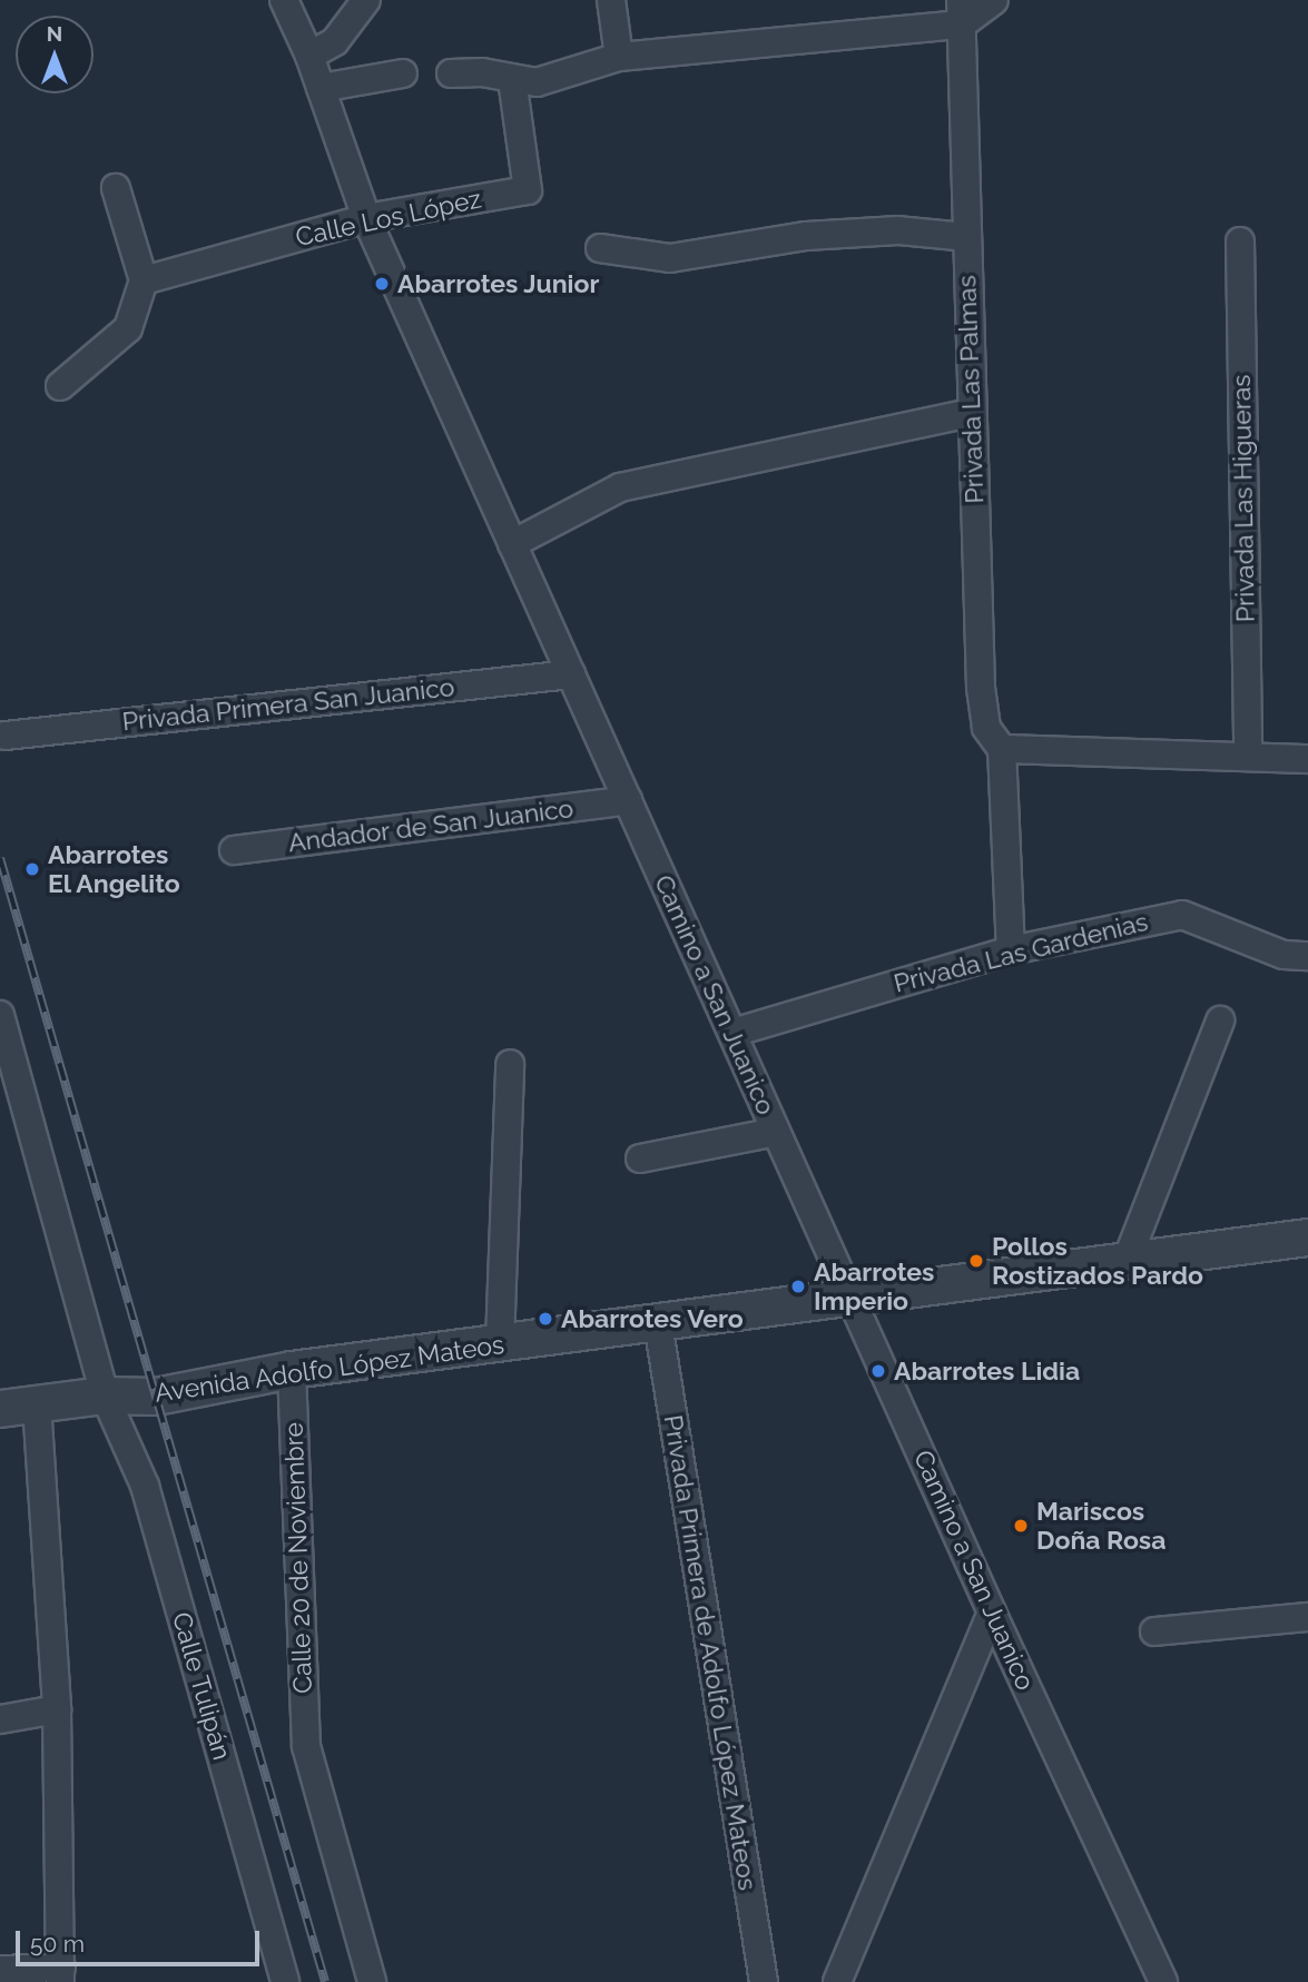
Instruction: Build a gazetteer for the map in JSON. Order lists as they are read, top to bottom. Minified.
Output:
{"streets":{"street":["Calle Los López","Privada Las Palmas","Privada Las Higueras","Privada Primera San Juanico","Andador de San Juanico","Privada Las Gardenias","Camino a San Juanico","Avenida Adolfo López Mateos","Calle 20 de Noviembre","Privada Primera de Adolfo López Mateos","Calle Tulipán"]},"crossings":[["Calle Los López","Camino a San Juanico"],["Privada Primera San Juanico","Camino a San Juanico"],["Andador de San Juanico","Camino a San Juanico"],["Privada Las Gardenias","Camino a San Juanico"],["Camino a San Juanico","Avenida Adolfo López Mateos"],["Avenida Adolfo López Mateos","Calle 20 de Noviembre"],["Avenida Adolfo López Mateos","Privada Primera de Adolfo López Mateos"],["Avenida Adolfo López Mateos","Calle Tulipán"]],"places":["Abarrotes Junior","Abarrotes El Angelito","Pollos Rostizados Pardo","Abarrotes Imperio","Abarrotes Vero","Abarrotes Lidia","Mariscos Doña Rosa"],"scale_bar":"50 m","north":"top"}
